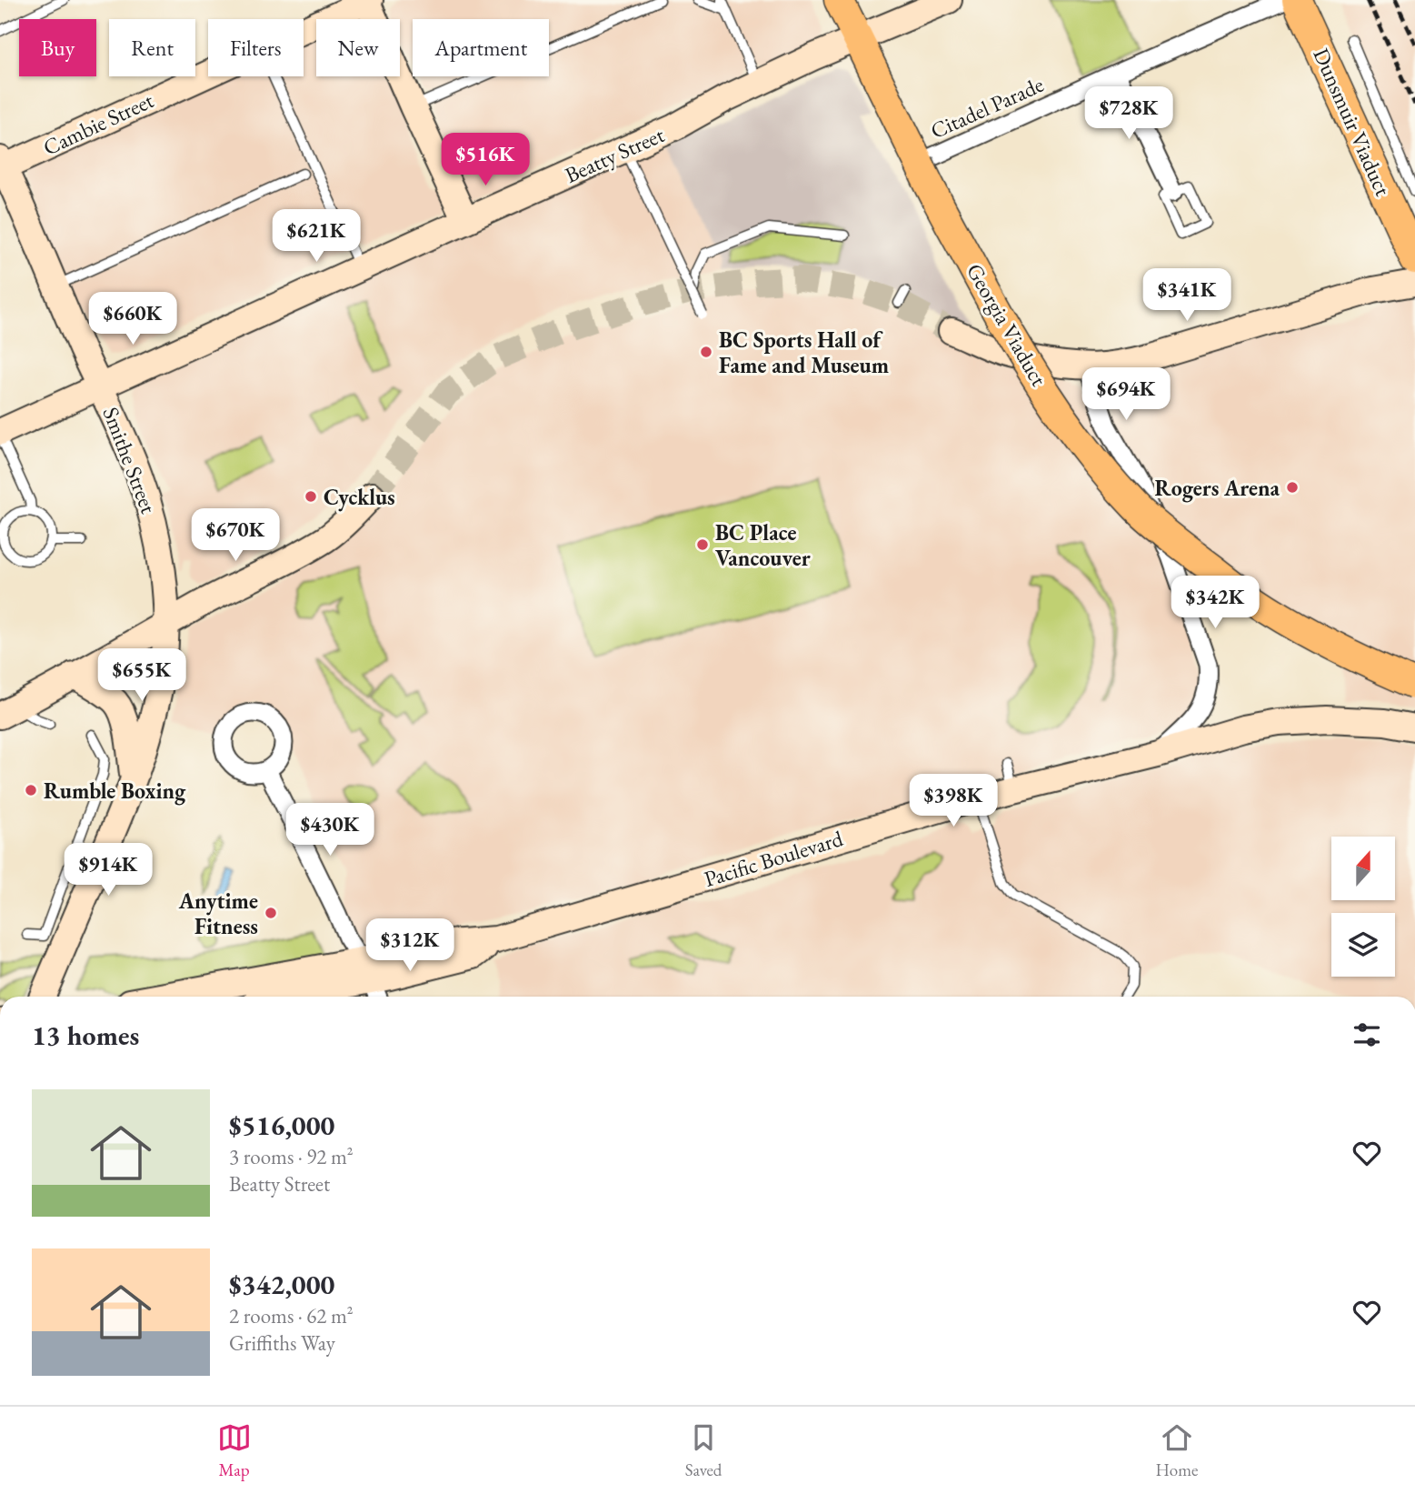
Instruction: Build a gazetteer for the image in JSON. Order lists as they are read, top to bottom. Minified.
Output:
{"streets":{"main road":["Dunsmuir Viaduct","Cambie Street","Beatty Street","Georgia Viaduct","Smithe Street","Pacific Boulevard"],"street":["Citadel Parade"]},"crossings":[["Citadel Parade","Dunsmuir Viaduct"],["Citadel Parade","Georgia Viaduct"],["Cambie Street","Smithe Street"],["Beatty Street","Georgia Viaduct"],["Beatty Street","Smithe Street"]],"places":["BC Sports Hall of Fame and Museum","Rogers Arena","Cycklus","BC Place Vancouver","Rumble Boxing","Anytime Fitness"],"north":"top","page":{"chip":["Buy","Rent","Filters","New","Apartment"],"price":["$728K","$516K","$621K","$341K","$660K","$694K","$670K","$342K","$655K","$398K","$430K","$914K","$312K"],"heading":"13 homes","list":[{"name":"$516,000","note":"3 rooms · 92 m² · Beatty Street"},{"name":"$342,000","note":"2 rooms · 62 m² · Griffiths Way"}],"tabs":["Map","Saved","Home"]}}
